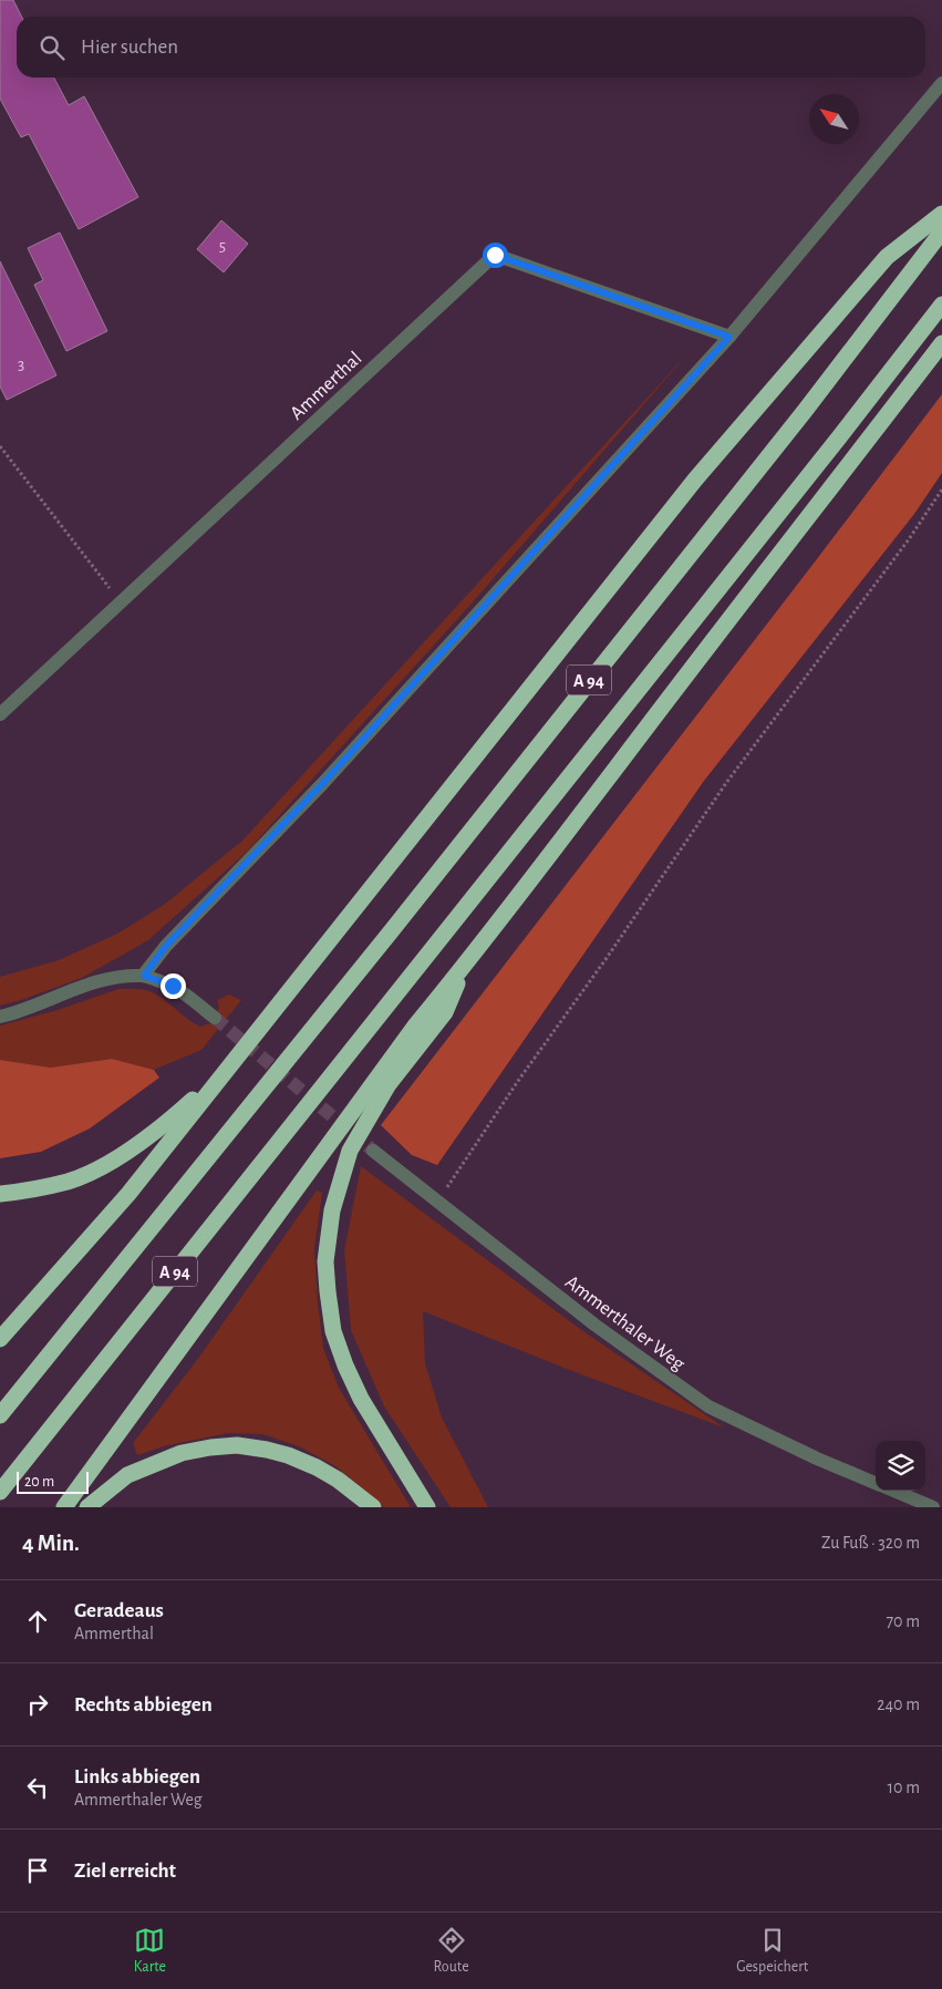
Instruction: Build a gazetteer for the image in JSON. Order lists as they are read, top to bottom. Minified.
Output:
{"streets":{"highway":["A 94"],"street":["Ammerthal","Ammerthaler Weg"]},"house_numbers":["5","3"],"scale_bar":"20 m","north":"top left","page":{"search":"Hier suchen","scale":"20 m","heading":["4 Min.","Zu Fuß · 320 m"],"list":[["Geradeaus","Ammerthal","70 m"],["Rechts abbiegen","240 m"],["Links abbiegen","Ammerthaler Weg","10 m"],"Ziel erreicht"],"nav":["Karte","Route","Gespeichert"]}}
